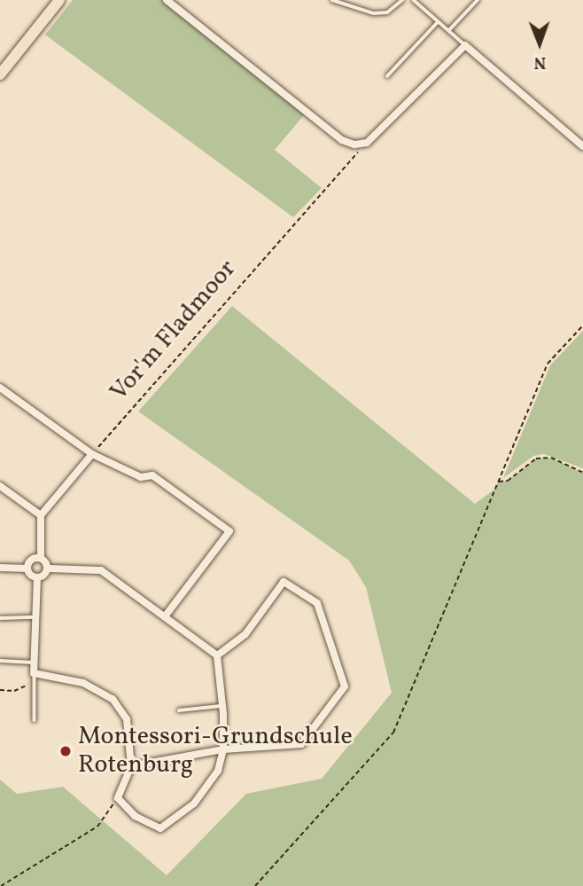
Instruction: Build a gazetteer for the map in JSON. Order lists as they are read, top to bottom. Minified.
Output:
{"streets":{"path":["Vor'm Fladmoor"]},"places":["Montessori-Grundschule Rotenburg"],"north":"bottom"}
